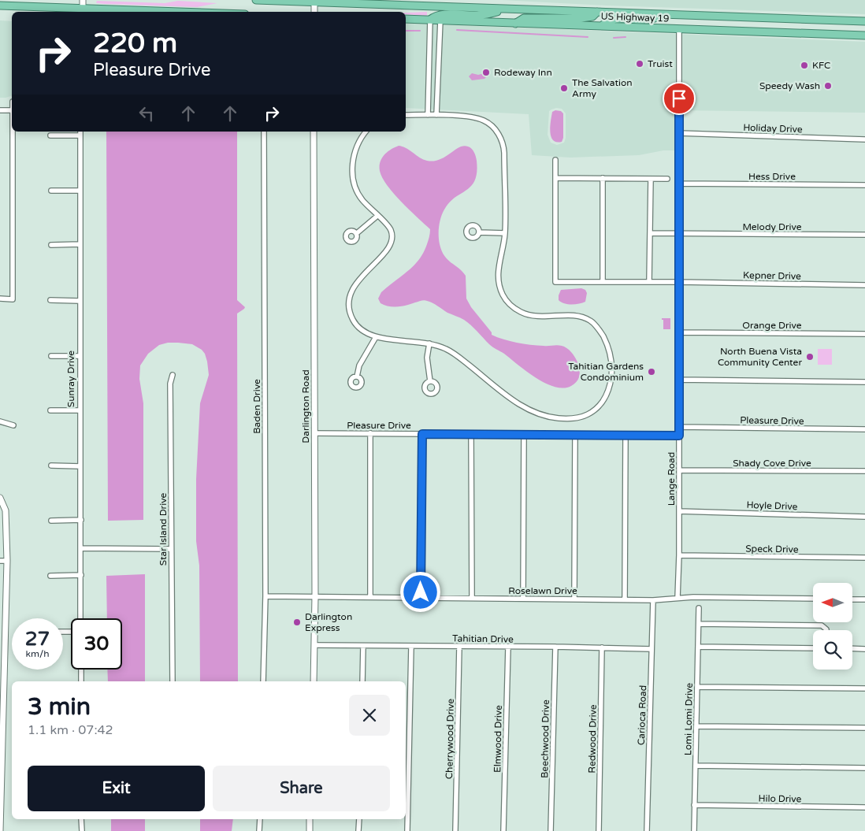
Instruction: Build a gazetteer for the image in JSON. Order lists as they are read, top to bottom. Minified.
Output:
{"streets":{"highway":["US Highway 19"],"street":["Holiday Drive","Hess Drive","Melody Drive","Kepner Drive","Orange Drive","Sunray Drive","Baden Drive","Darlington Road","Pleasure Drive","Shady Cove Drive","Lange Road","Hoyle Drive","Star Island Drive","Speck Drive","Roselawn Drive","Tahitian Drive","Carioca Road","Lomi Lomi Drive","Cherrywood Drive","Elmwood Drive","Beechwood Drive","Redwood Drive","Hilo Drive"]},"crossings":[["US Highway 19","Lange Road"],["Holiday Drive","Lange Road"],["Hess Drive","Lange Road"],["Melody Drive","Lange Road"],["Kepner Drive","Lange Road"],["Orange Drive","Lange Road"],["Baden Drive","Roselawn Drive"],["Darlington Road","Pleasure Drive"],["Darlington Road","Roselawn Drive"],["Darlington Road","Tahitian Drive"],["Pleasure Drive","Lange Road"],["Shady Cove Drive","Lange Road"],["Lange Road","Hoyle Drive"],["Lange Road","Speck Drive"],["Lange Road","Roselawn Drive"],["Roselawn Drive","Carioca Road"],["Tahitian Drive","Carioca Road"],["Tahitian Drive","Cherrywood Drive"],["Tahitian Drive","Elmwood Drive"],["Tahitian Drive","Beechwood Drive"],["Tahitian Drive","Redwood Drive"],["Lomi Lomi Drive","Hilo Drive"]],"places":["Truist","KFC","Rodeway Inn","Speedy Wash","The Salvation Army","North Buena Vista Community Center","Tahitian Gardens Condominium","Darlington Express"],"north":"left","page":{"turn":["220 m","Pleasure Drive"],"speed":"27 km/h","limit":"30","heading":["3 min","1.1 km · 07:42"],"buttons":["Exit","Share"]}}
